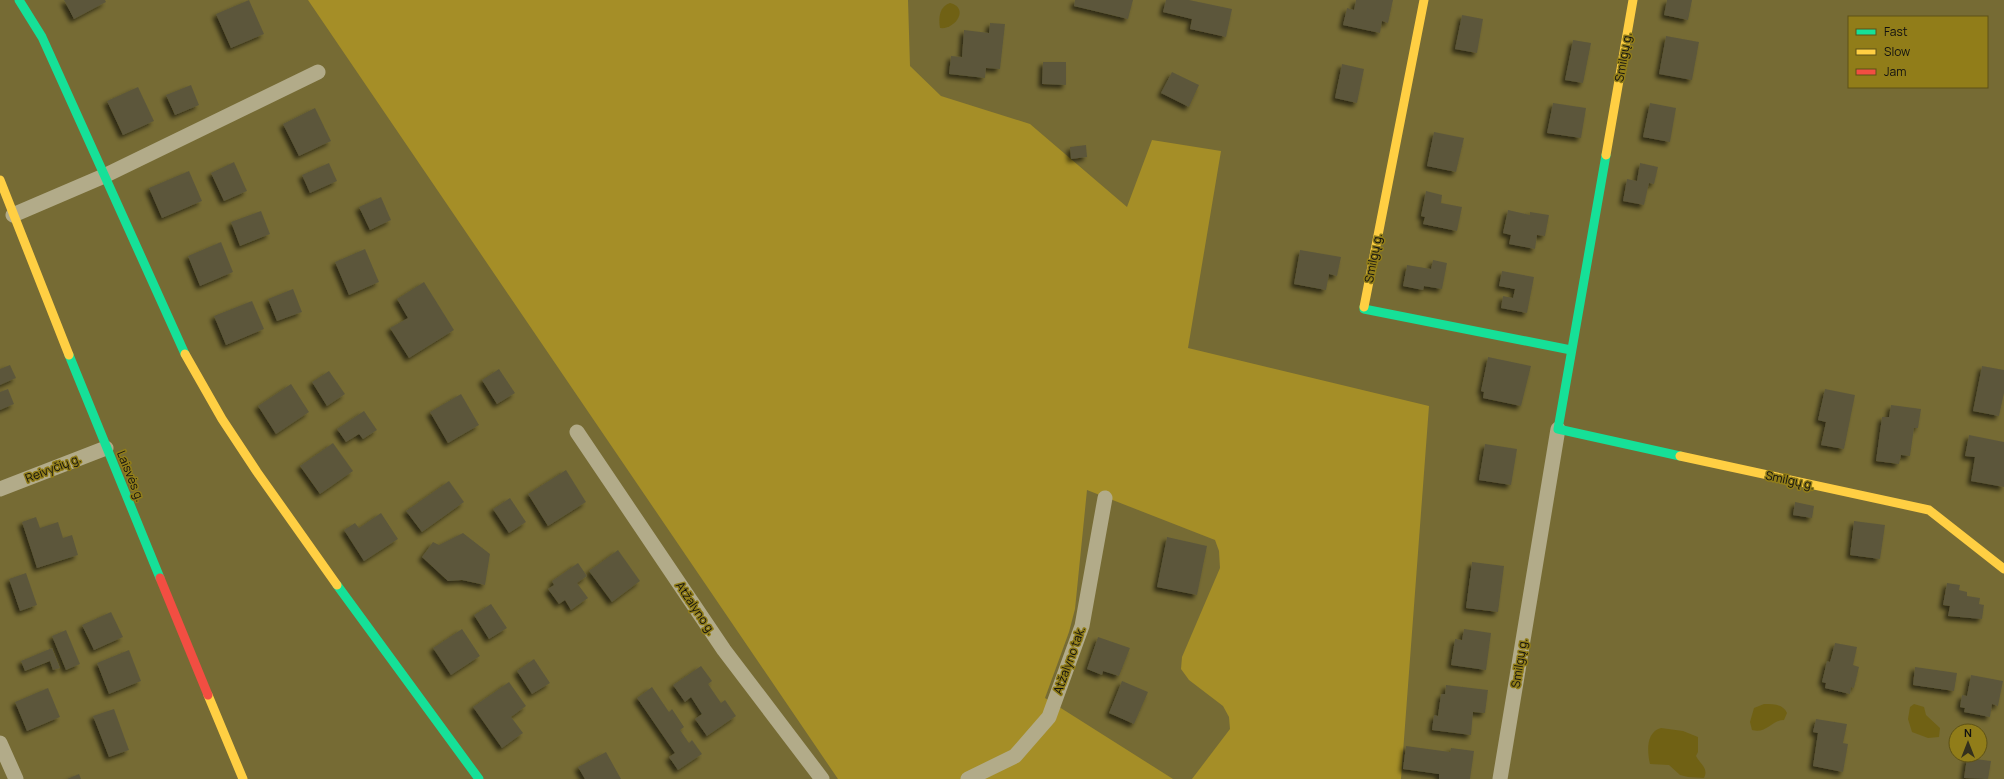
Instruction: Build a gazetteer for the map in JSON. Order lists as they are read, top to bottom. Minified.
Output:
{"streets":{"street":["Smilgų g.","Reivyčių g.","Laisvės g.","Atžalyno g.","Atžalyno tak."]},"crossings":[["Reivyčių g.","Laisvės g."]],"legend":["Fast","Slow","Jam"],"north":"top"}
